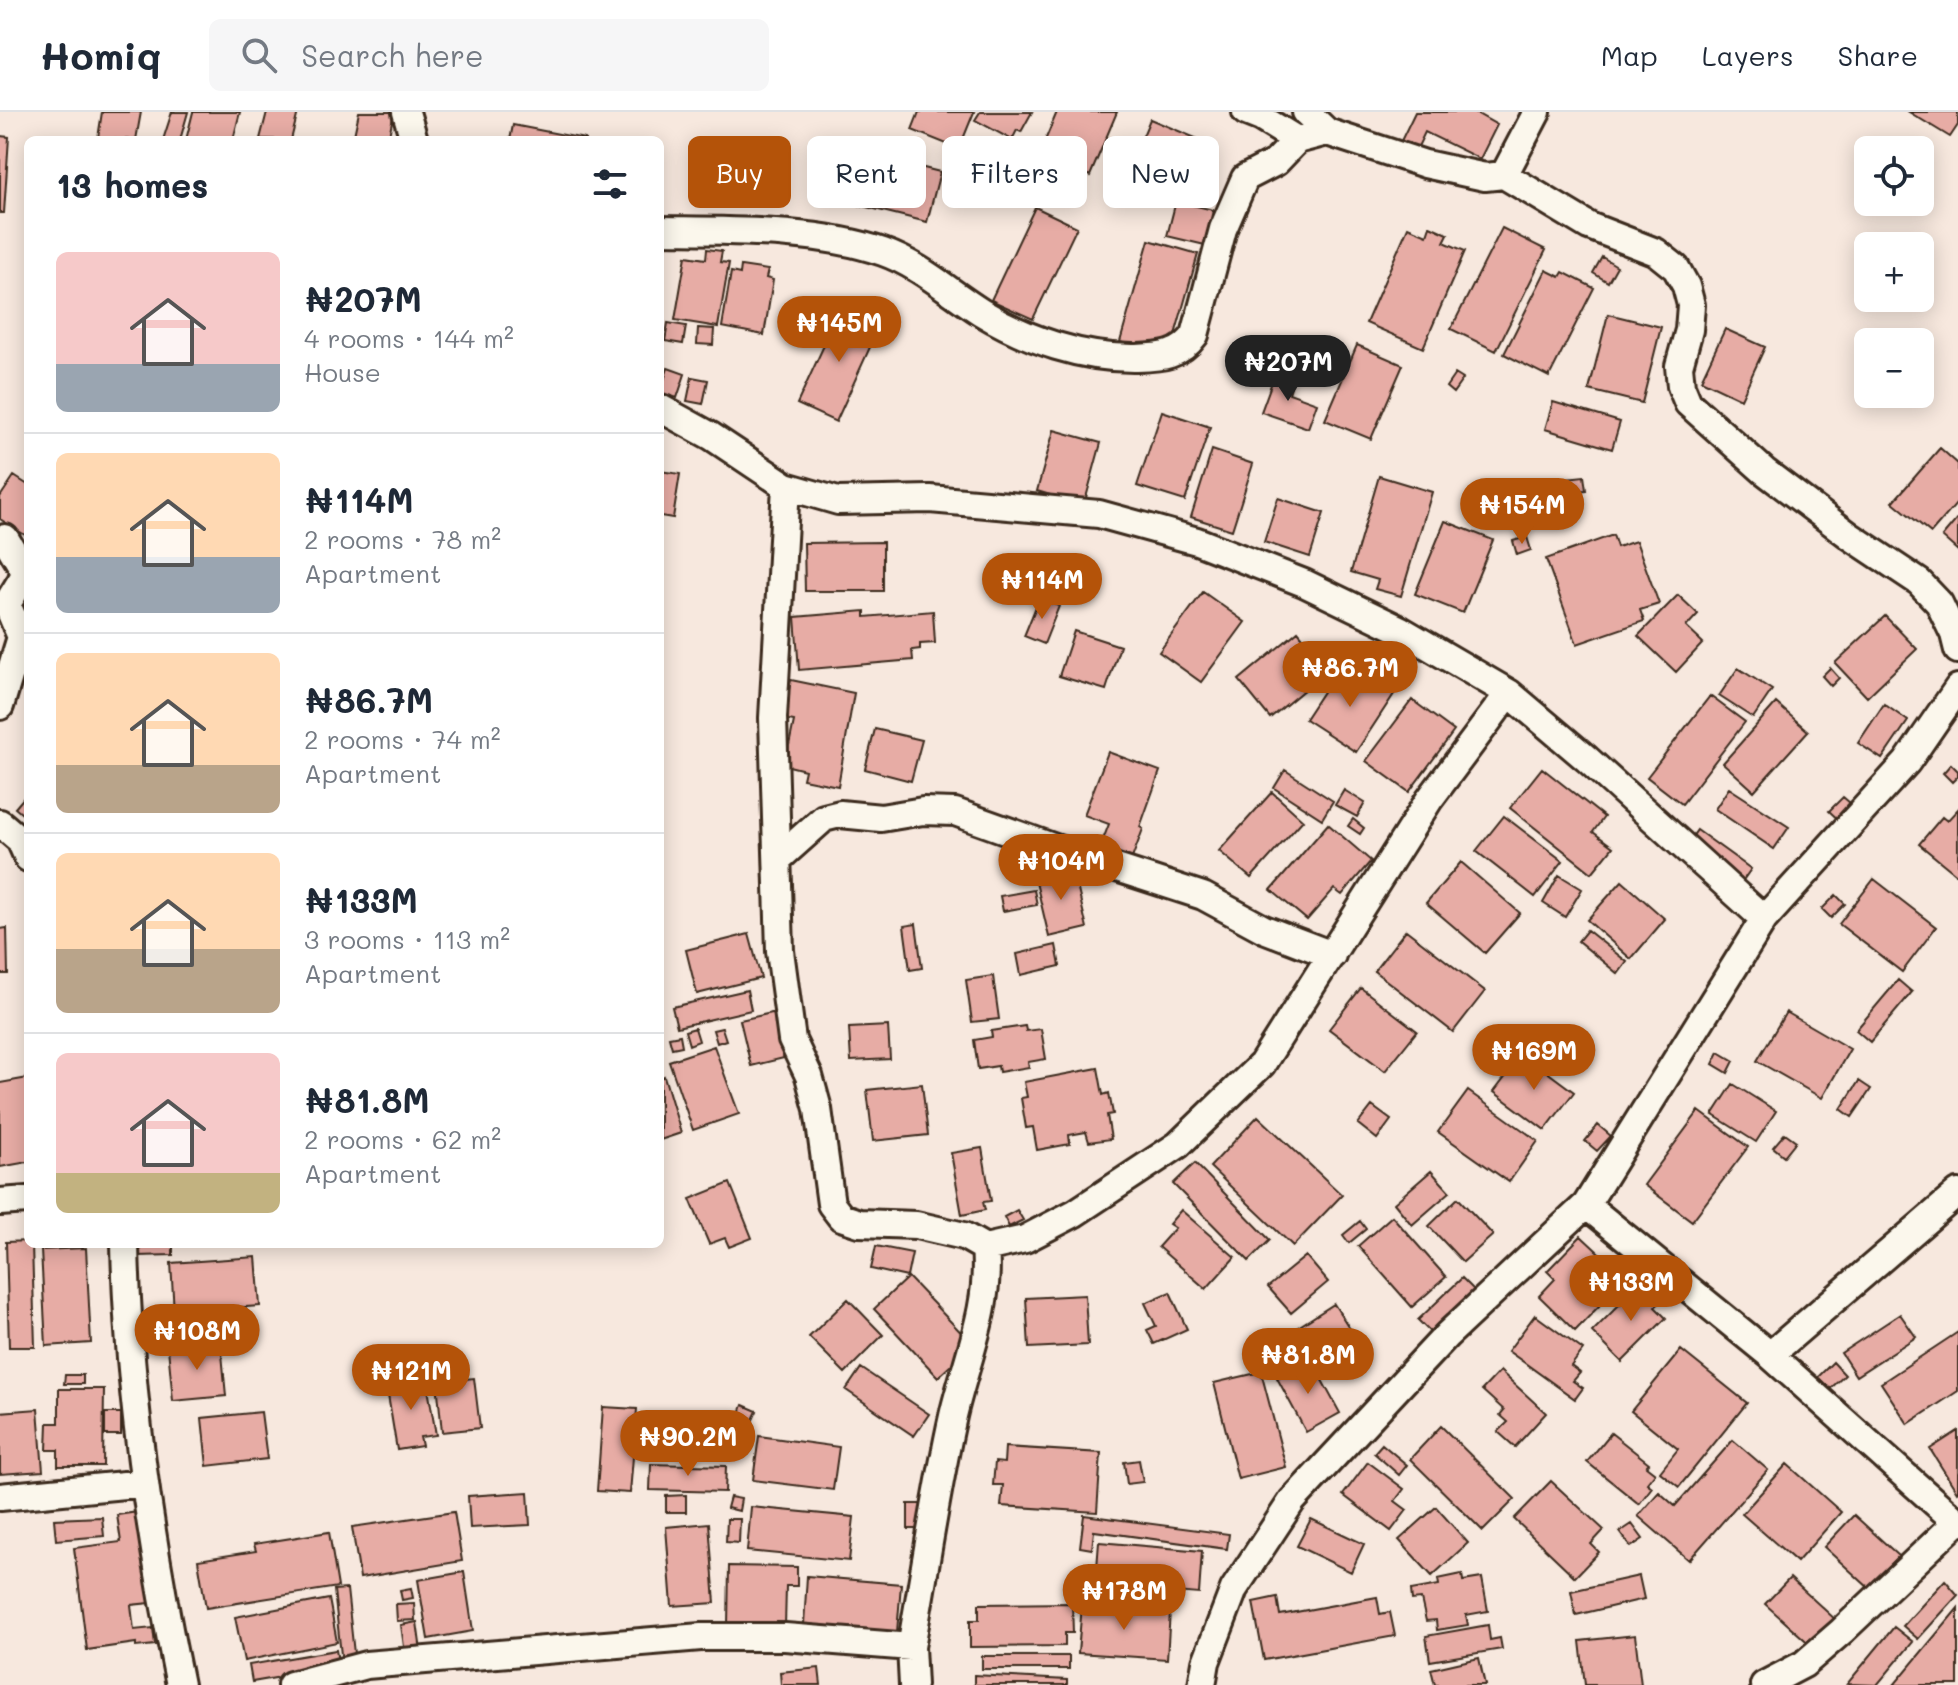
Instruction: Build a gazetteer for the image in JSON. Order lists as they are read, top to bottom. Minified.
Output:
{"page":{"header":"Homiq","search":"Search here","nav":["Map","Layers","Share"],"map_buttons":["+","−"],"chip":["Buy","Rent","Filters","New"],"heading":"13 homes","list":[{"name":"₦207M","note":"4 rooms · 144 m² · House"},{"name":"₦114M","note":"2 rooms · 78 m² · Apartment"},{"name":"₦86.7M","note":"2 rooms · 74 m² · Apartment"},{"name":"₦133M","note":"3 rooms · 113 m² · Apartment"},{"name":"₦81.8M","note":"2 rooms · 62 m² · Apartment"}],"price":["₦145M","₦207M","₦154M","₦114M","₦86.7M","₦104M","₦169M","₦133M","₦108M","₦81.8M","₦121M","₦90.2M","₦178M"]}}
